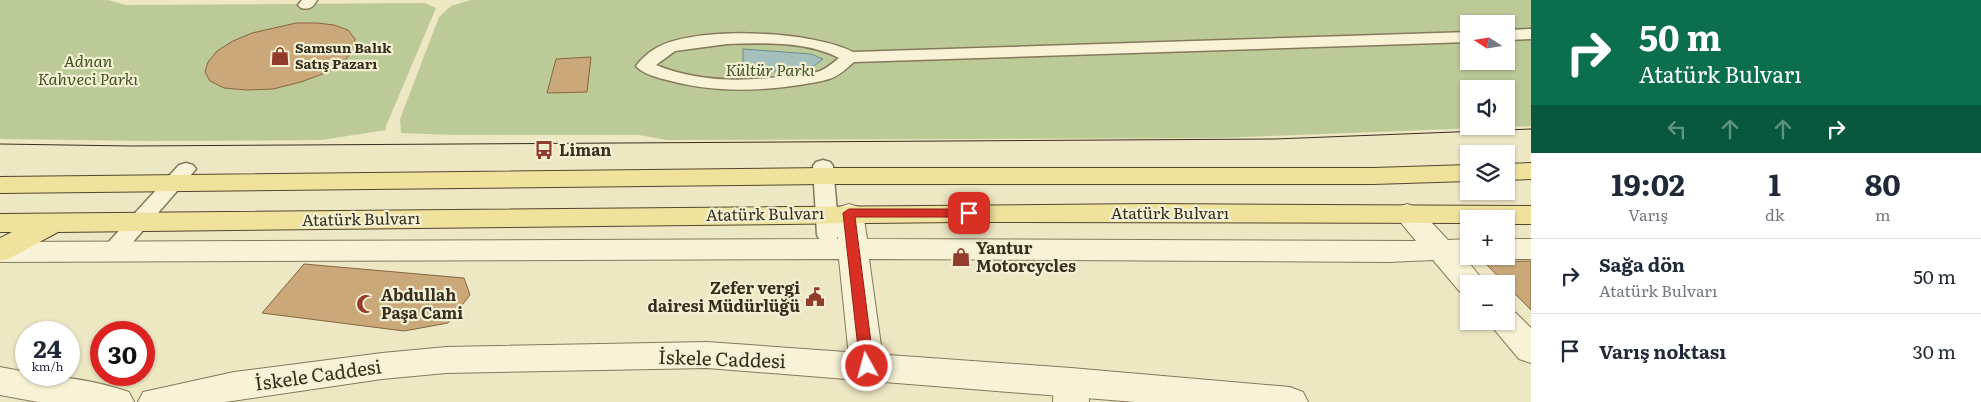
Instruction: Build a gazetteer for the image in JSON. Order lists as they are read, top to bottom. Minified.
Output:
{"streets":{"main road":["Atatürk Bulvarı"],"street":["İskele Caddesi"]},"parks":["Adnan Kahveci Parkı","Kültür Parkı"],"places":{"shop":["Samsun Balık Satış Pazarı","Yantur Motorcycles"],"bus stop":["Liman"],"public building":["Zefer vergi dairesi Müdürlüğü"],"mosque":["Abdullah Paşa Cami"]},"north":"left","page":{"turn":["50 m","Atatürk Bulvarı"],"map_buttons":["+","−"],"eta":["19:02","Varış","1","dk","80","m"],"list":[{"name":"Sağa dön","note":"Atatürk Bulvarı","value":"50 m"},{"name":"Varış noktası","value":"30 m"}],"speed":"24 km/h","limit":"30"}}
